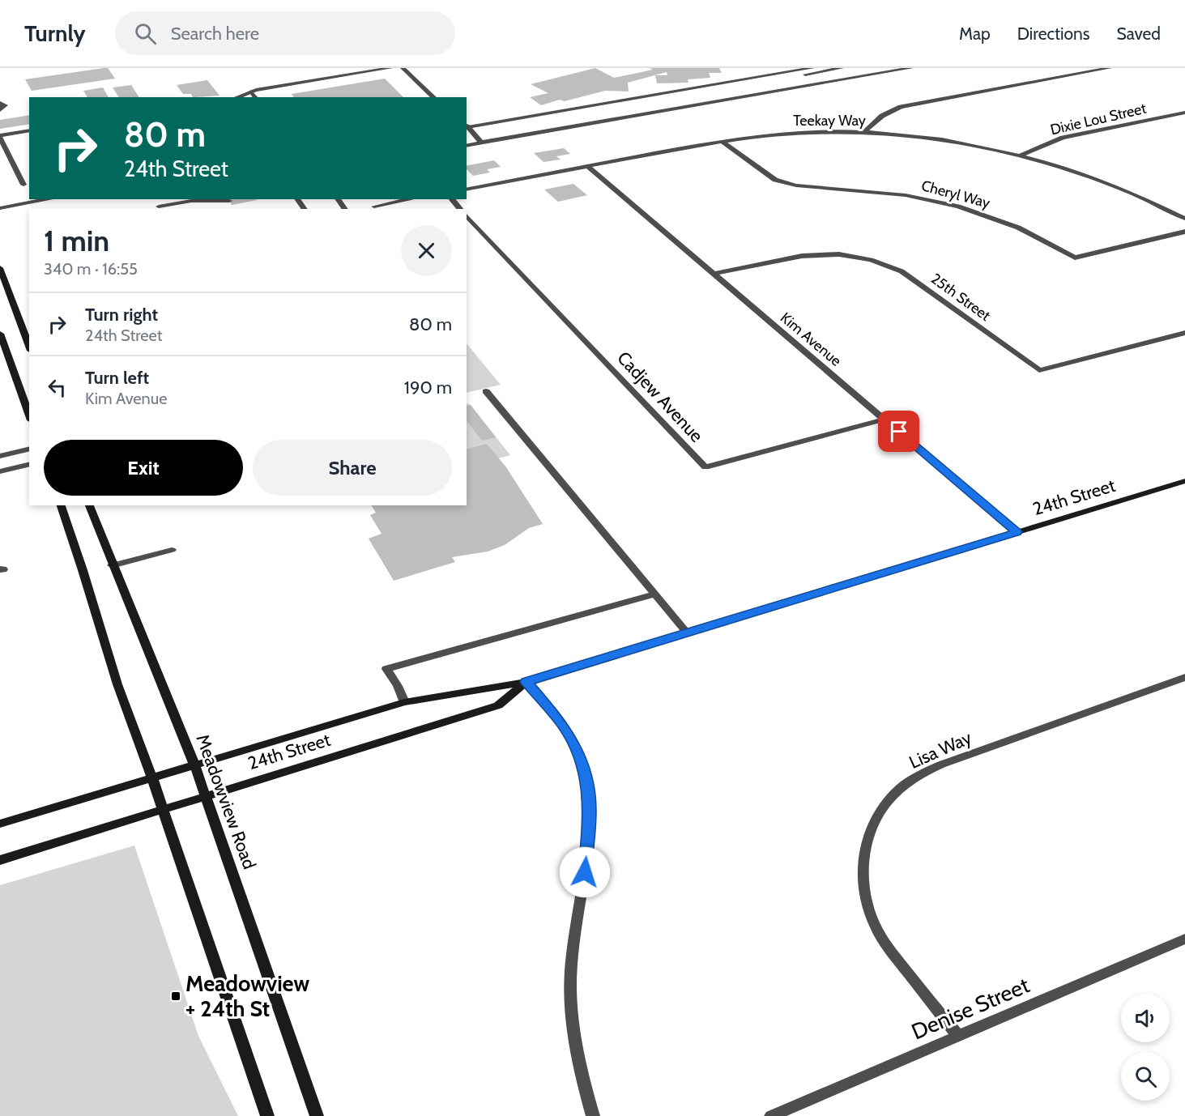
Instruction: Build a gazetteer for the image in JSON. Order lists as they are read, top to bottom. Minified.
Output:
{"streets":{"main road":["24th Street","Meadowview Road"],"street":["Dixie Lou Street","Teekay Way","Cheryl Way","25th Street","Kim Avenue","Cadjew Avenue","Lisa Way","Denise Street"]},"crossings":[["Dixie Lou Street","Teekay Way"],["Teekay Way","Cheryl Way"],["Teekay Way","Kim Avenue"],["25th Street","Kim Avenue"],["Kim Avenue","Cadjew Avenue"],["Kim Avenue","24th Street"],["24th Street","Meadowview Road"],["Lisa Way","Denise Street"]],"places":{"transit":["Meadowview + 24th St"]},"page":{"header":"Turnly","search":"Search here","nav":["Map","Directions","Saved"],"turn":["80 m","24th Street"],"heading":["1 min","340 m · 16:55"],"list":[{"name":"Turn right","note":"24th Street","value":"80 m"},{"name":"Turn left","note":"Kim Avenue","value":"190 m"}],"buttons":["Exit","Share"]}}
